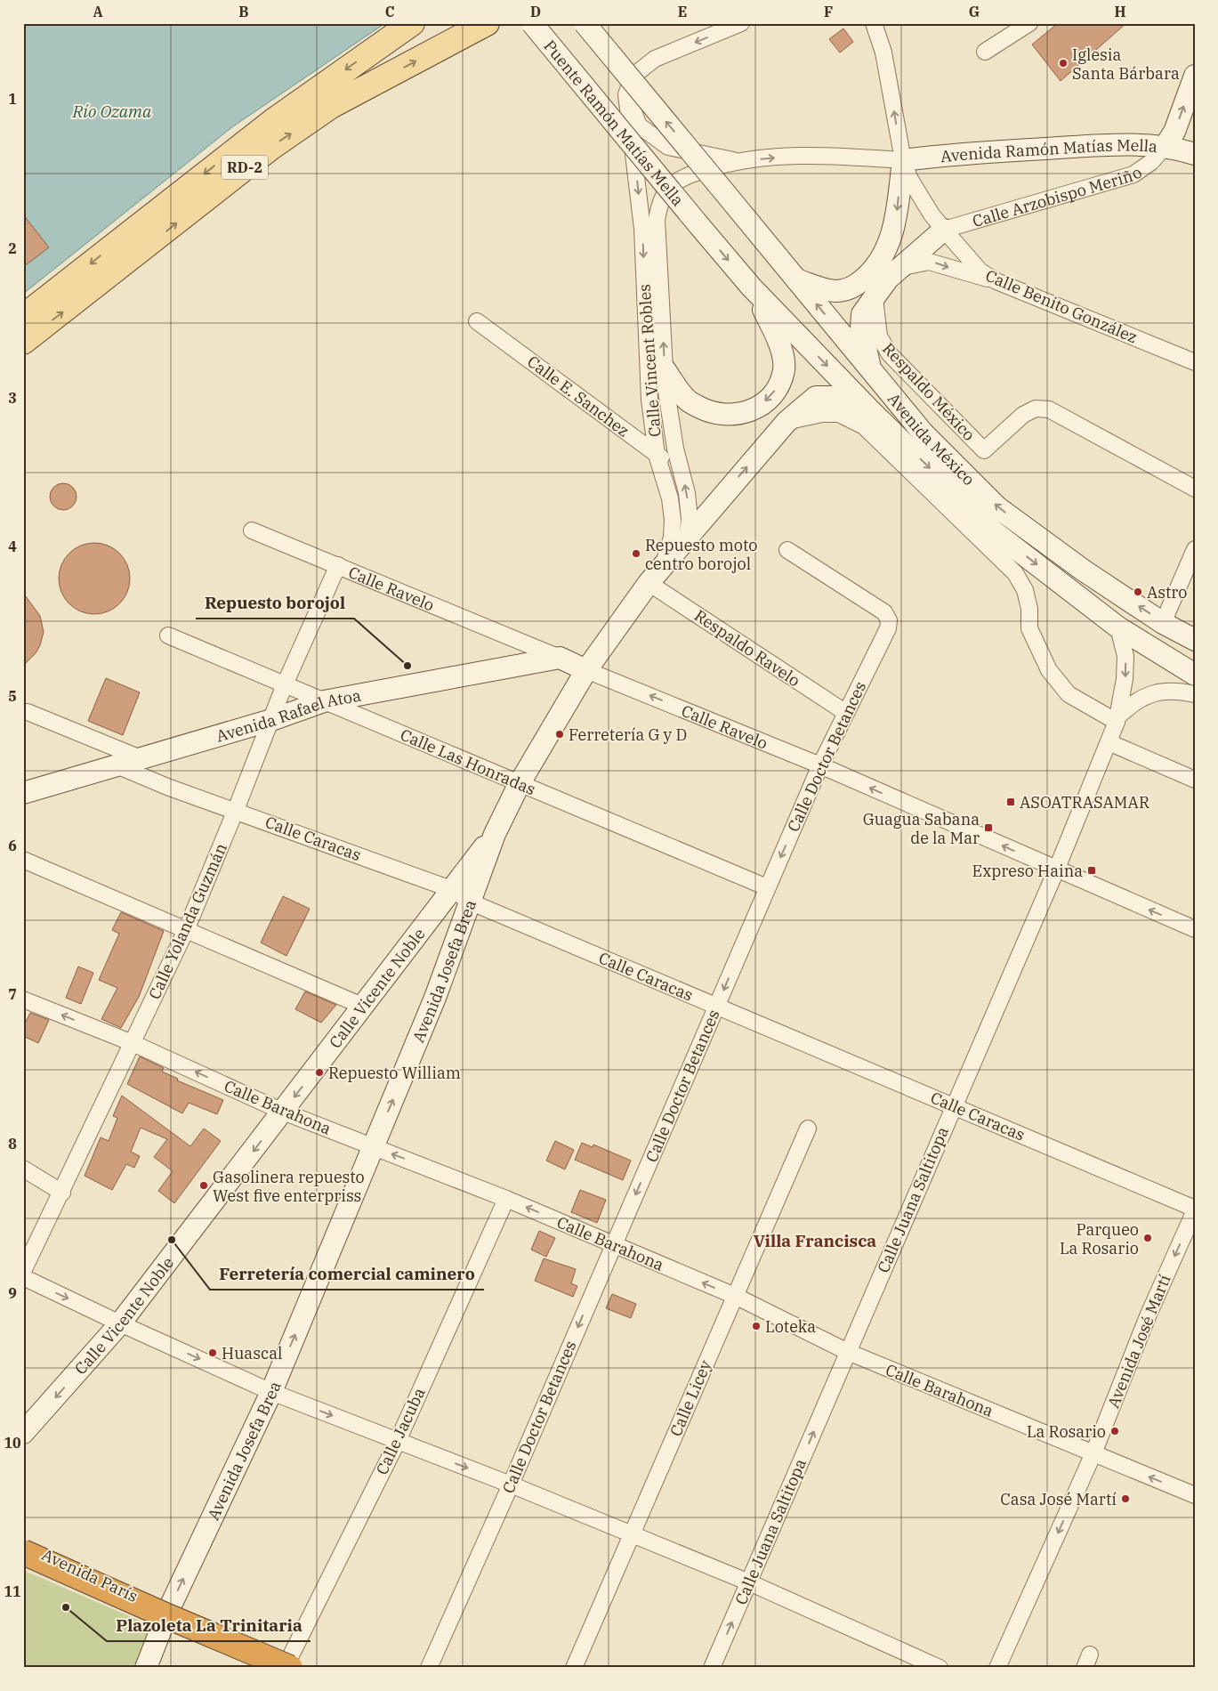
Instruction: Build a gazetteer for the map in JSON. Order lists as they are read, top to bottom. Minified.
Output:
{"streets":{"main road":["Puente Ramón Matías Mella","Avenida Ramón Matías Mella","RD-2","Calle Arzobispo Meriño","Calle Vincent Robles","Avenida México","Calle Ravelo","Avenida Rafael Atoa","Avenida Josefa Brea","Calle Vicente Noble","Avenida París"],"street":["Calle Benito González","Respaldo México","Calle E. Sanchez","Respaldo Ravelo","Calle Doctor Betances","Calle Las Honradas","Calle Caracas","Calle Yolanda Guzmán","Calle Barahona","Calle Juana Saltitopa","Avenida José Martí","Calle Licey","Calle Jacuba"]},"crossings":[["Puente Ramón Matías Mella","Avenida México"],["Avenida Ramón Matías Mella","Calle Arzobispo Meriño"],["Avenida Ramón Matías Mella","Calle Benito González"],["Calle Arzobispo Meriño","Calle Benito González"],["Calle Vincent Robles","Calle E. Sanchez"],["Calle Vincent Robles","Avenida México"],["Calle Vincent Robles","Calle Ravelo"],["Calle Vincent Robles","Respaldo Ravelo"],["Calle Vincent Robles","Calle Las Honradas"],["Calle Vincent Robles","Avenida Josefa Brea"],["Calle Vincent Robles","Calle Vicente Noble"],["Avenida México","Calle Juana Saltitopa"],["Calle Ravelo","Avenida Rafael Atoa"],["Calle Ravelo","Calle Doctor Betances"],["Calle Ravelo","Calle Yolanda Guzmán"],["Calle Ravelo","Calle Juana Saltitopa"],["Respaldo Ravelo","Calle Doctor Betances"],["Avenida Rafael Atoa","Calle Las Honradas"],["Avenida Rafael Atoa","Calle Caracas"],["Avenida Rafael Atoa","Calle Yolanda Guzmán"],["Calle Doctor Betances","Calle Las Honradas"],["Calle Doctor Betances","Calle Caracas"],["Calle Doctor Betances","Calle Barahona"],["Calle Las Honradas","Calle Yolanda Guzmán"],["Calle Caracas","Calle Yolanda Guzmán"],["Calle Caracas","Avenida Josefa Brea"],["Calle Caracas","Calle Vicente Noble"],["Calle Caracas","Calle Juana Saltitopa"],["Calle Caracas","Avenida José Martí"],["Calle Yolanda Guzmán","Calle Barahona"],["Avenida Josefa Brea","Calle Vicente Noble"],["Avenida Josefa Brea","Calle Barahona"],["Avenida Josefa Brea","Avenida París"],["Calle Vicente Noble","Calle Barahona"],["Calle Barahona","Calle Juana Saltitopa"],["Calle Barahona","Avenida José Martí"],["Calle Barahona","Calle Licey"],["Calle Barahona","Calle Jacuba"],["Calle Jacuba","Avenida París"]],"one_way":["Calle Vincent Robles","Calle Ravelo","Calle Doctor Betances","Avenida Josefa Brea","Calle Vicente Noble","Avenida José Martí"],"districts":["Villa Francisca"],"water":["Río Ozama"],"places":{"other":["Iglesia Santa Bárbara","Repuesto moto centro borojol","Astro","Repuesto borojol","Ferretería G y D","Repuesto William","Gasolinera repuesto West five enterpriss","Parqueo La Rosario","Ferretería comercial caminero","Loteka","Huascal","La Rosario","Casa José Martí","Plazoleta La Trinitaria"],"transit":["ASOATRASAMAR","Guagua Sabana de la Mar","Expreso Haina"]},"grid":{"columns":["A","B","C","D","E","F","G","H"],"rows":["1","2","3","4","5","6","7","8","9","10","11"]}}
